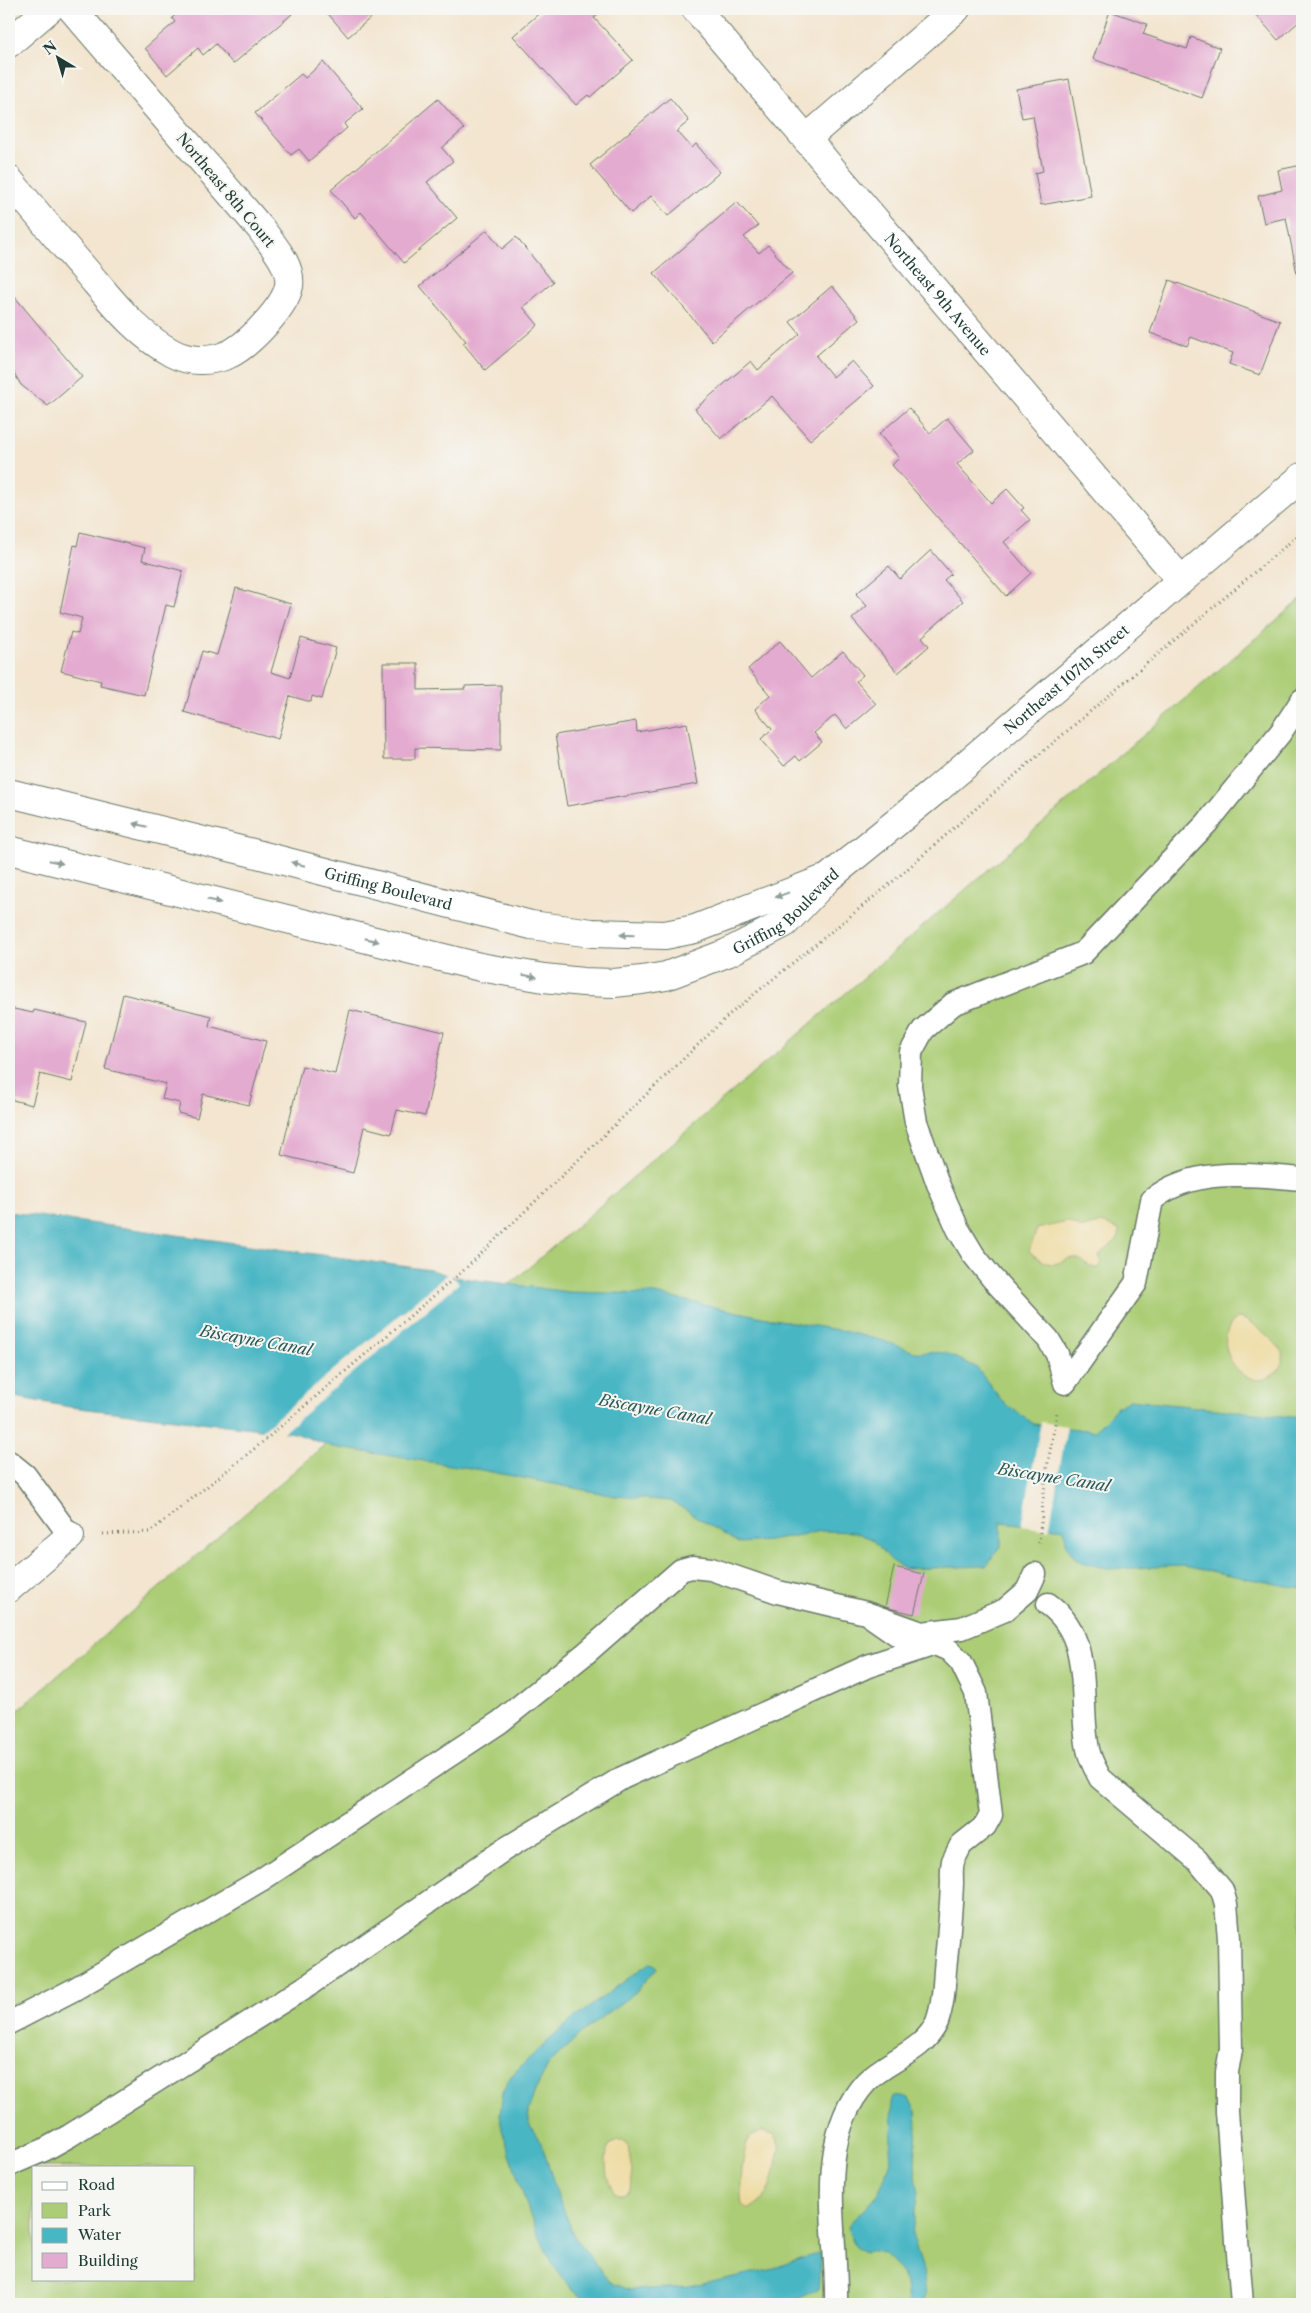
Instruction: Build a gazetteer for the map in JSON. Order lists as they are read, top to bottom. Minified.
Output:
{"streets":{"street":["Northeast 8th Court","Northeast 9th Avenue","Northeast 107th Street","Griffing Boulevard"]},"crossings":[["Northeast 9th Avenue","Northeast 107th Street"],["Northeast 107th Street","Griffing Boulevard"]],"water":["Biscayne Canal"],"legend":["Road","Park","Water","Building"],"north":"top left"}
